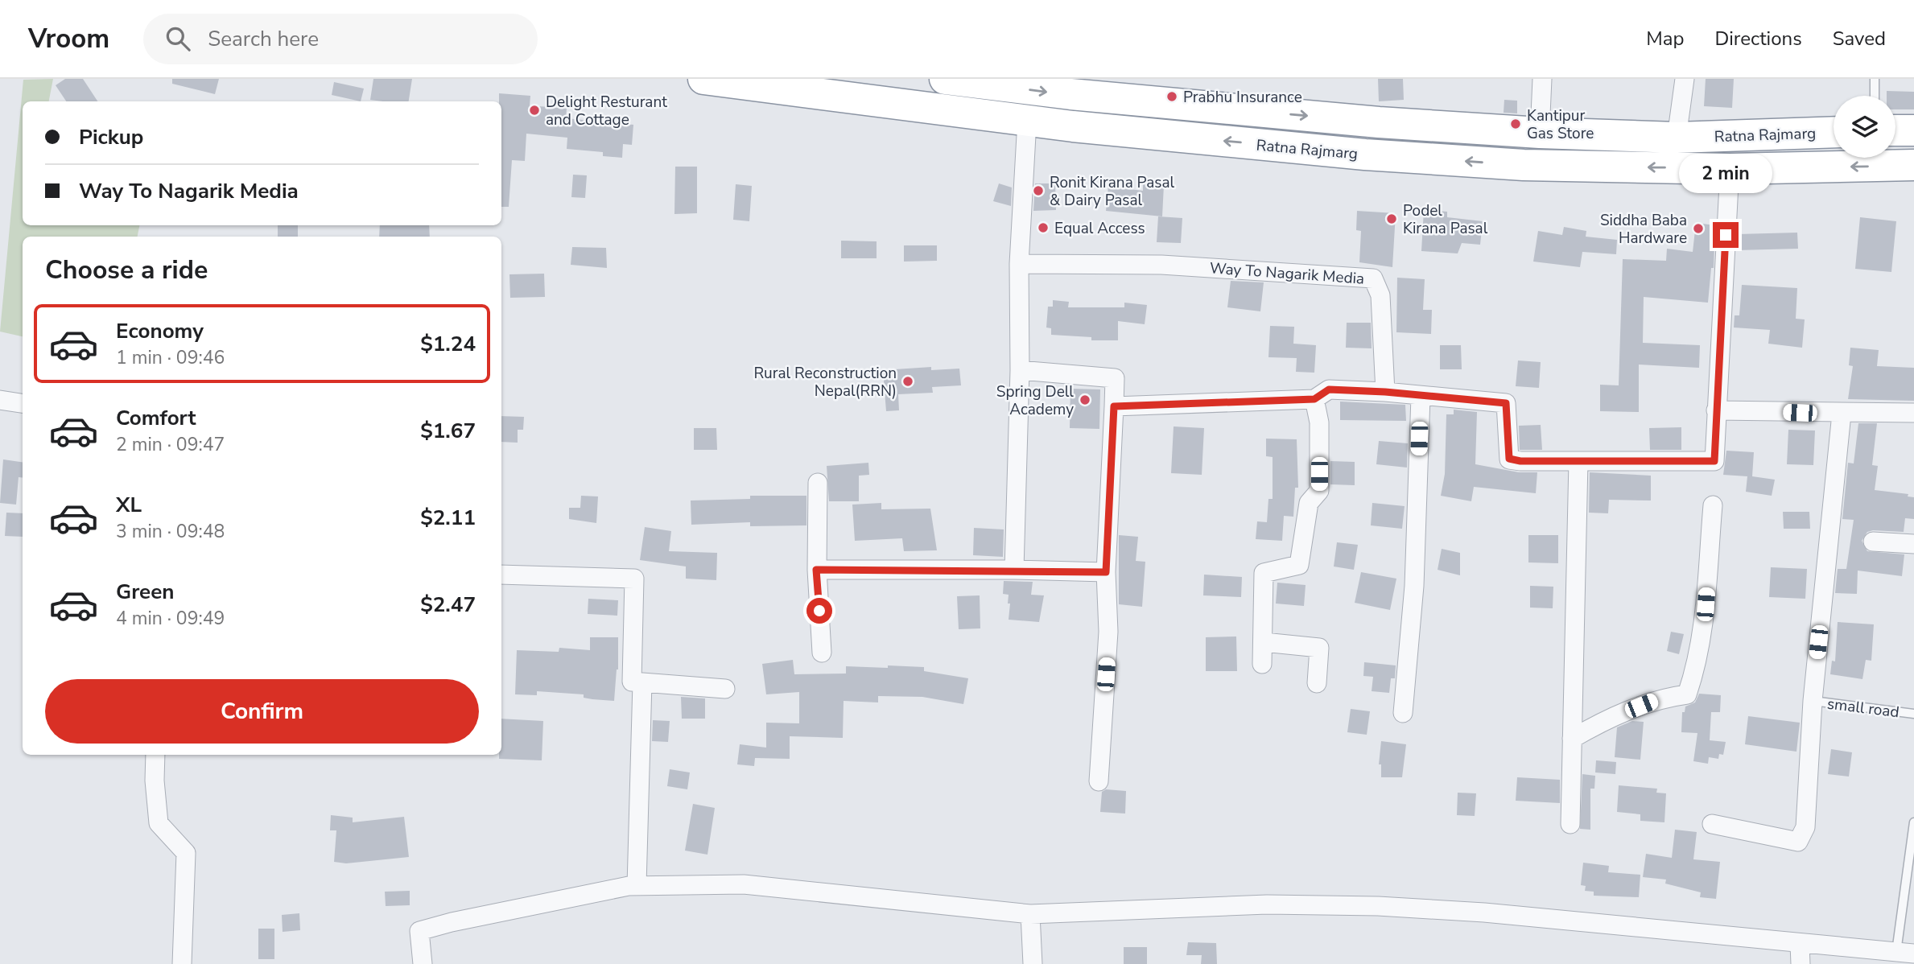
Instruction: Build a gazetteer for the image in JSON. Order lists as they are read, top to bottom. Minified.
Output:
{"streets":{"highway":["Ratna Rajmarg"],"street":["Way To Nagarik Media"],"lane":["small road"]},"places":["Prabhu Insurance","Delight Resturant and Cottage","Kantipur Gas Store","Ronit Kirana Pasal & Dairy Pasal","Podel Kirana Pasal","Equal Access","Siddha Baba Hardware","Rural Reconstruction Nepal(RRN)","Spring Dell Academy"],"page":{"header":"Vroom","search":"Search here","nav":["Map","Directions","Saved"],"banner":["Pickup","Way To Nagarik Media"],"bubble":"2 min","heading":"Choose a ride","list":[{"name":"Economy","note":"1 min · 09:46","value":"$1.24"},{"name":"Comfort","note":"2 min · 09:47","value":"$1.67"},{"name":"XL","note":"3 min · 09:48","value":"$2.11"},{"name":"Green","note":"4 min · 09:49","value":"$2.47"}],"buttons":"Confirm"}}
